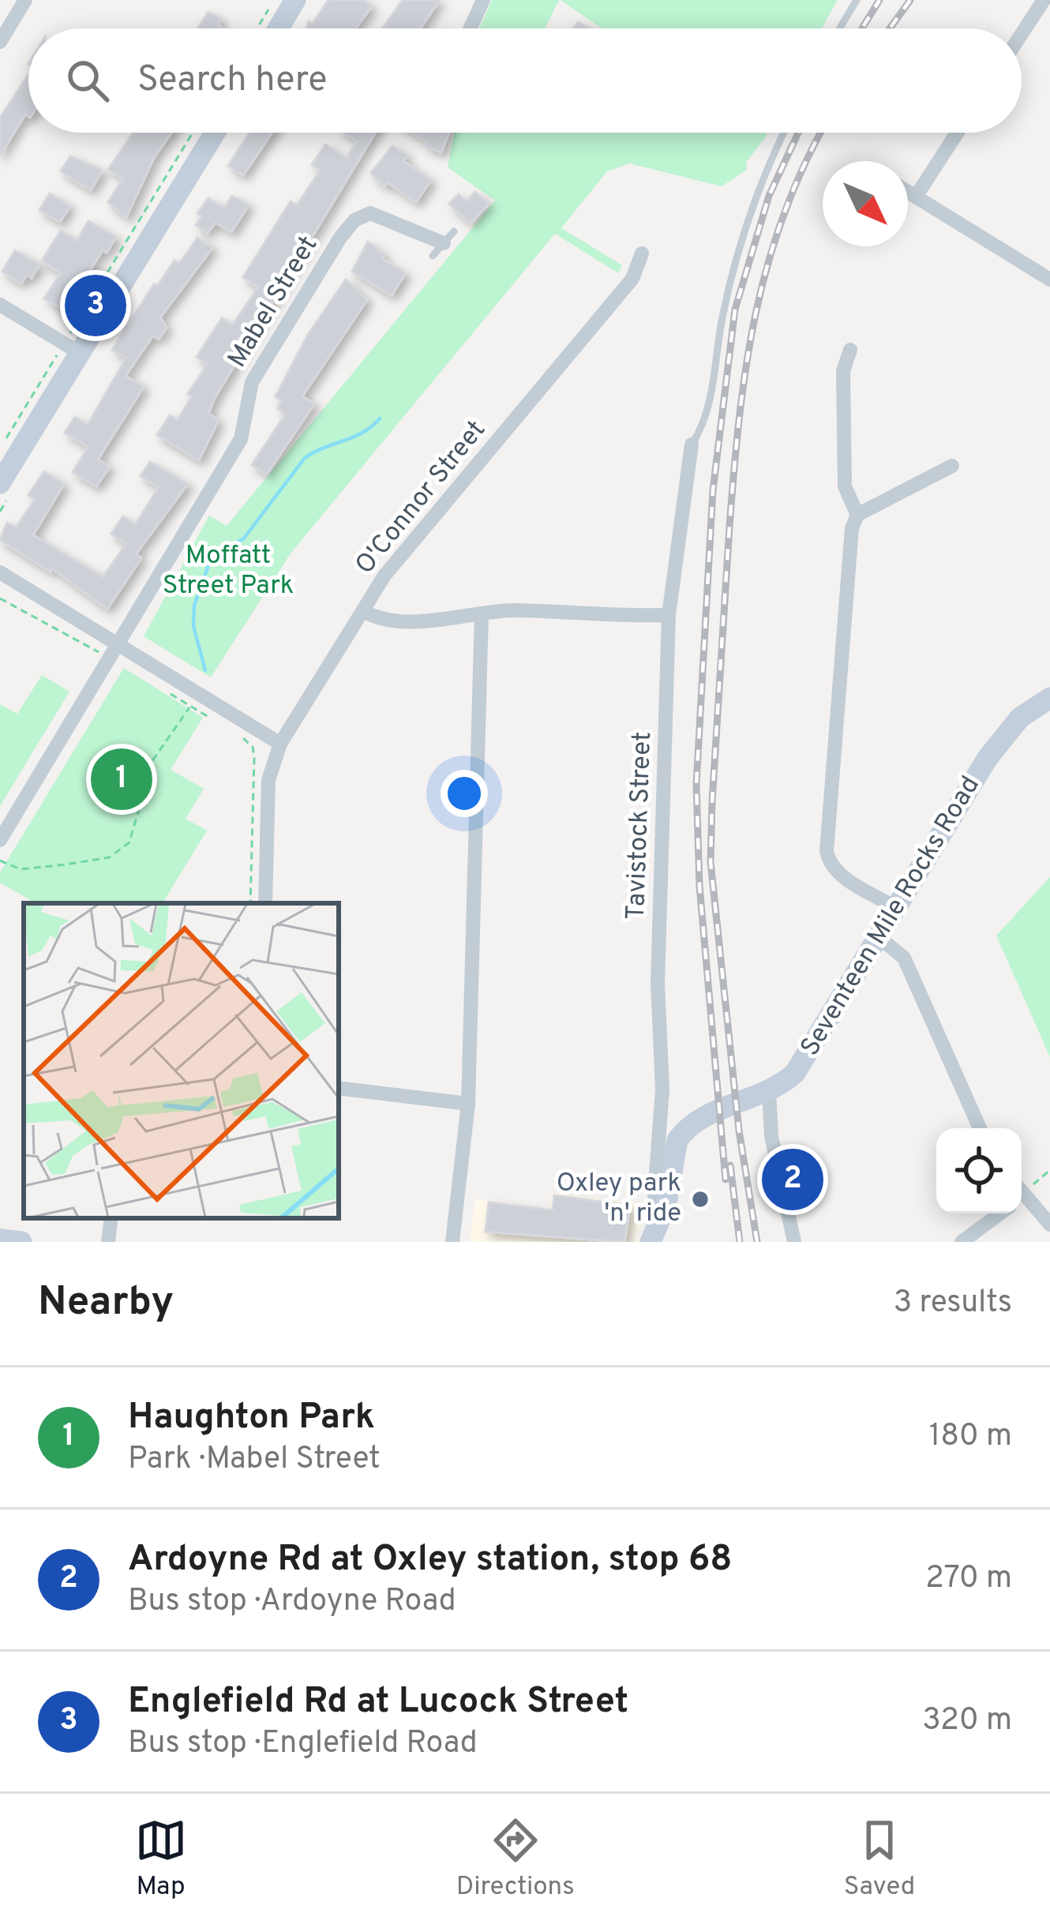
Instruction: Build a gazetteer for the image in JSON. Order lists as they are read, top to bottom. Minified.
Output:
{"streets":{"main road":["Seventeen Mile Rocks Road"],"street":["Mabel Street","O'Connor Street","Tavistock Street"]},"crossings":[["Tavistock Street","Seventeen Mile Rocks Road"]],"parks":["Moffatt Street Park"],"places":["Oxley park 'n' ride"],"north":"bottom right","page":{"search":"Search here","pins":["3","1","2"],"heading":["Nearby","3 results"],"list":[{"mark":"1","name":"Haughton Park","note":"Park · Mabel Street","value":"180 m"},{"mark":"2","name":"Ardoyne Rd at Oxley station, stop 68","note":"Bus stop · Ardoyne Road","value":"270 m"},{"mark":"3","name":"Englefield Rd at Lucock Street","note":"Bus stop · Englefield Road","value":"320 m"}],"nav":["Map","Directions","Saved"]}}
